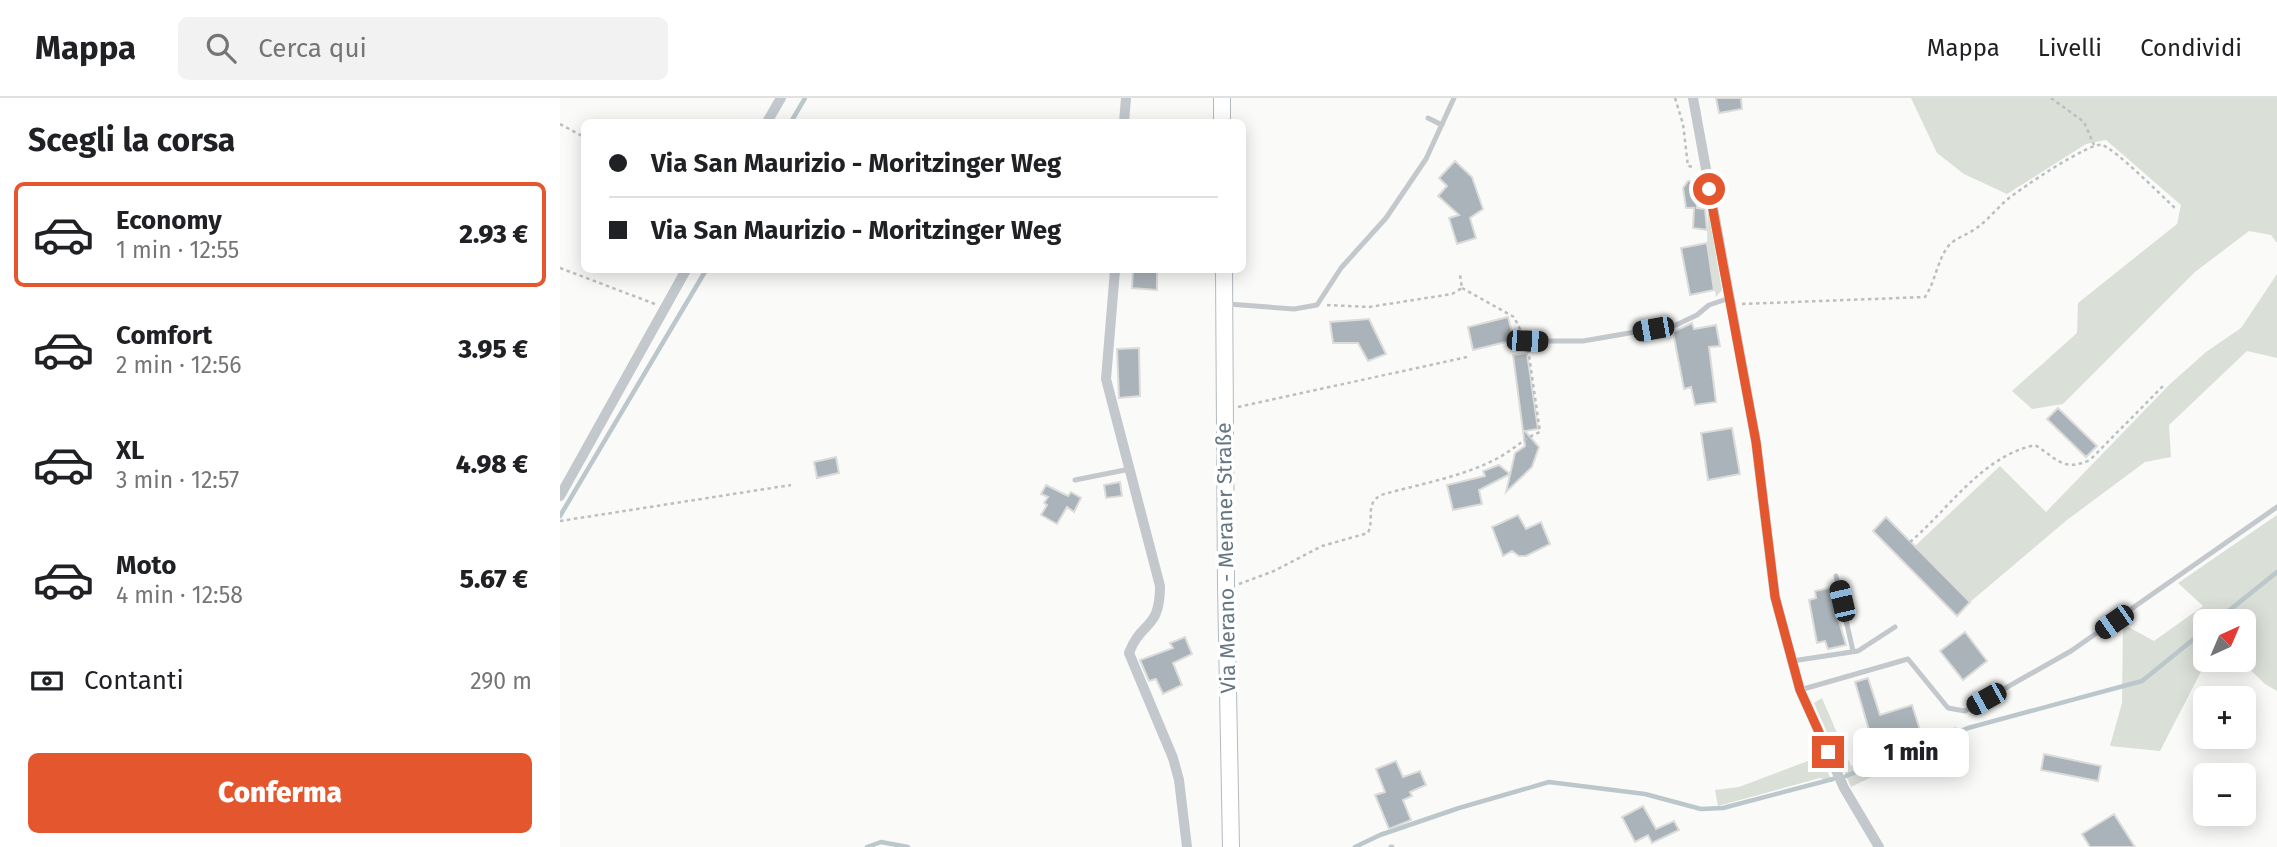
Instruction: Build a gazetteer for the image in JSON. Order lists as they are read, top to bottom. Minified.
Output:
{"streets":{"main road":["Via Merano - Meraner Straße"]},"north":"top right","page":{"header":"Mappa","search":"Cerca qui","nav":["Mappa","Livelli","Condividi"],"heading":"Scegli la corsa","banner":["Via San Maurizio - Moritzinger Weg","Via San Maurizio - Moritzinger Weg"],"list":[{"name":"Economy","note":"1 min · 12:55","value":"2.93 €"},{"name":"Comfort","note":"2 min · 12:56","value":"3.95 €"},{"name":"XL","note":"3 min · 12:57","value":"4.98 €"},{"name":"Moto","note":"4 min · 12:58","value":"5.67 €"}],"map_buttons":["+","−"],"pay":["Contanti","290 m"],"bubble":"1 min","buttons":"Conferma"}}
